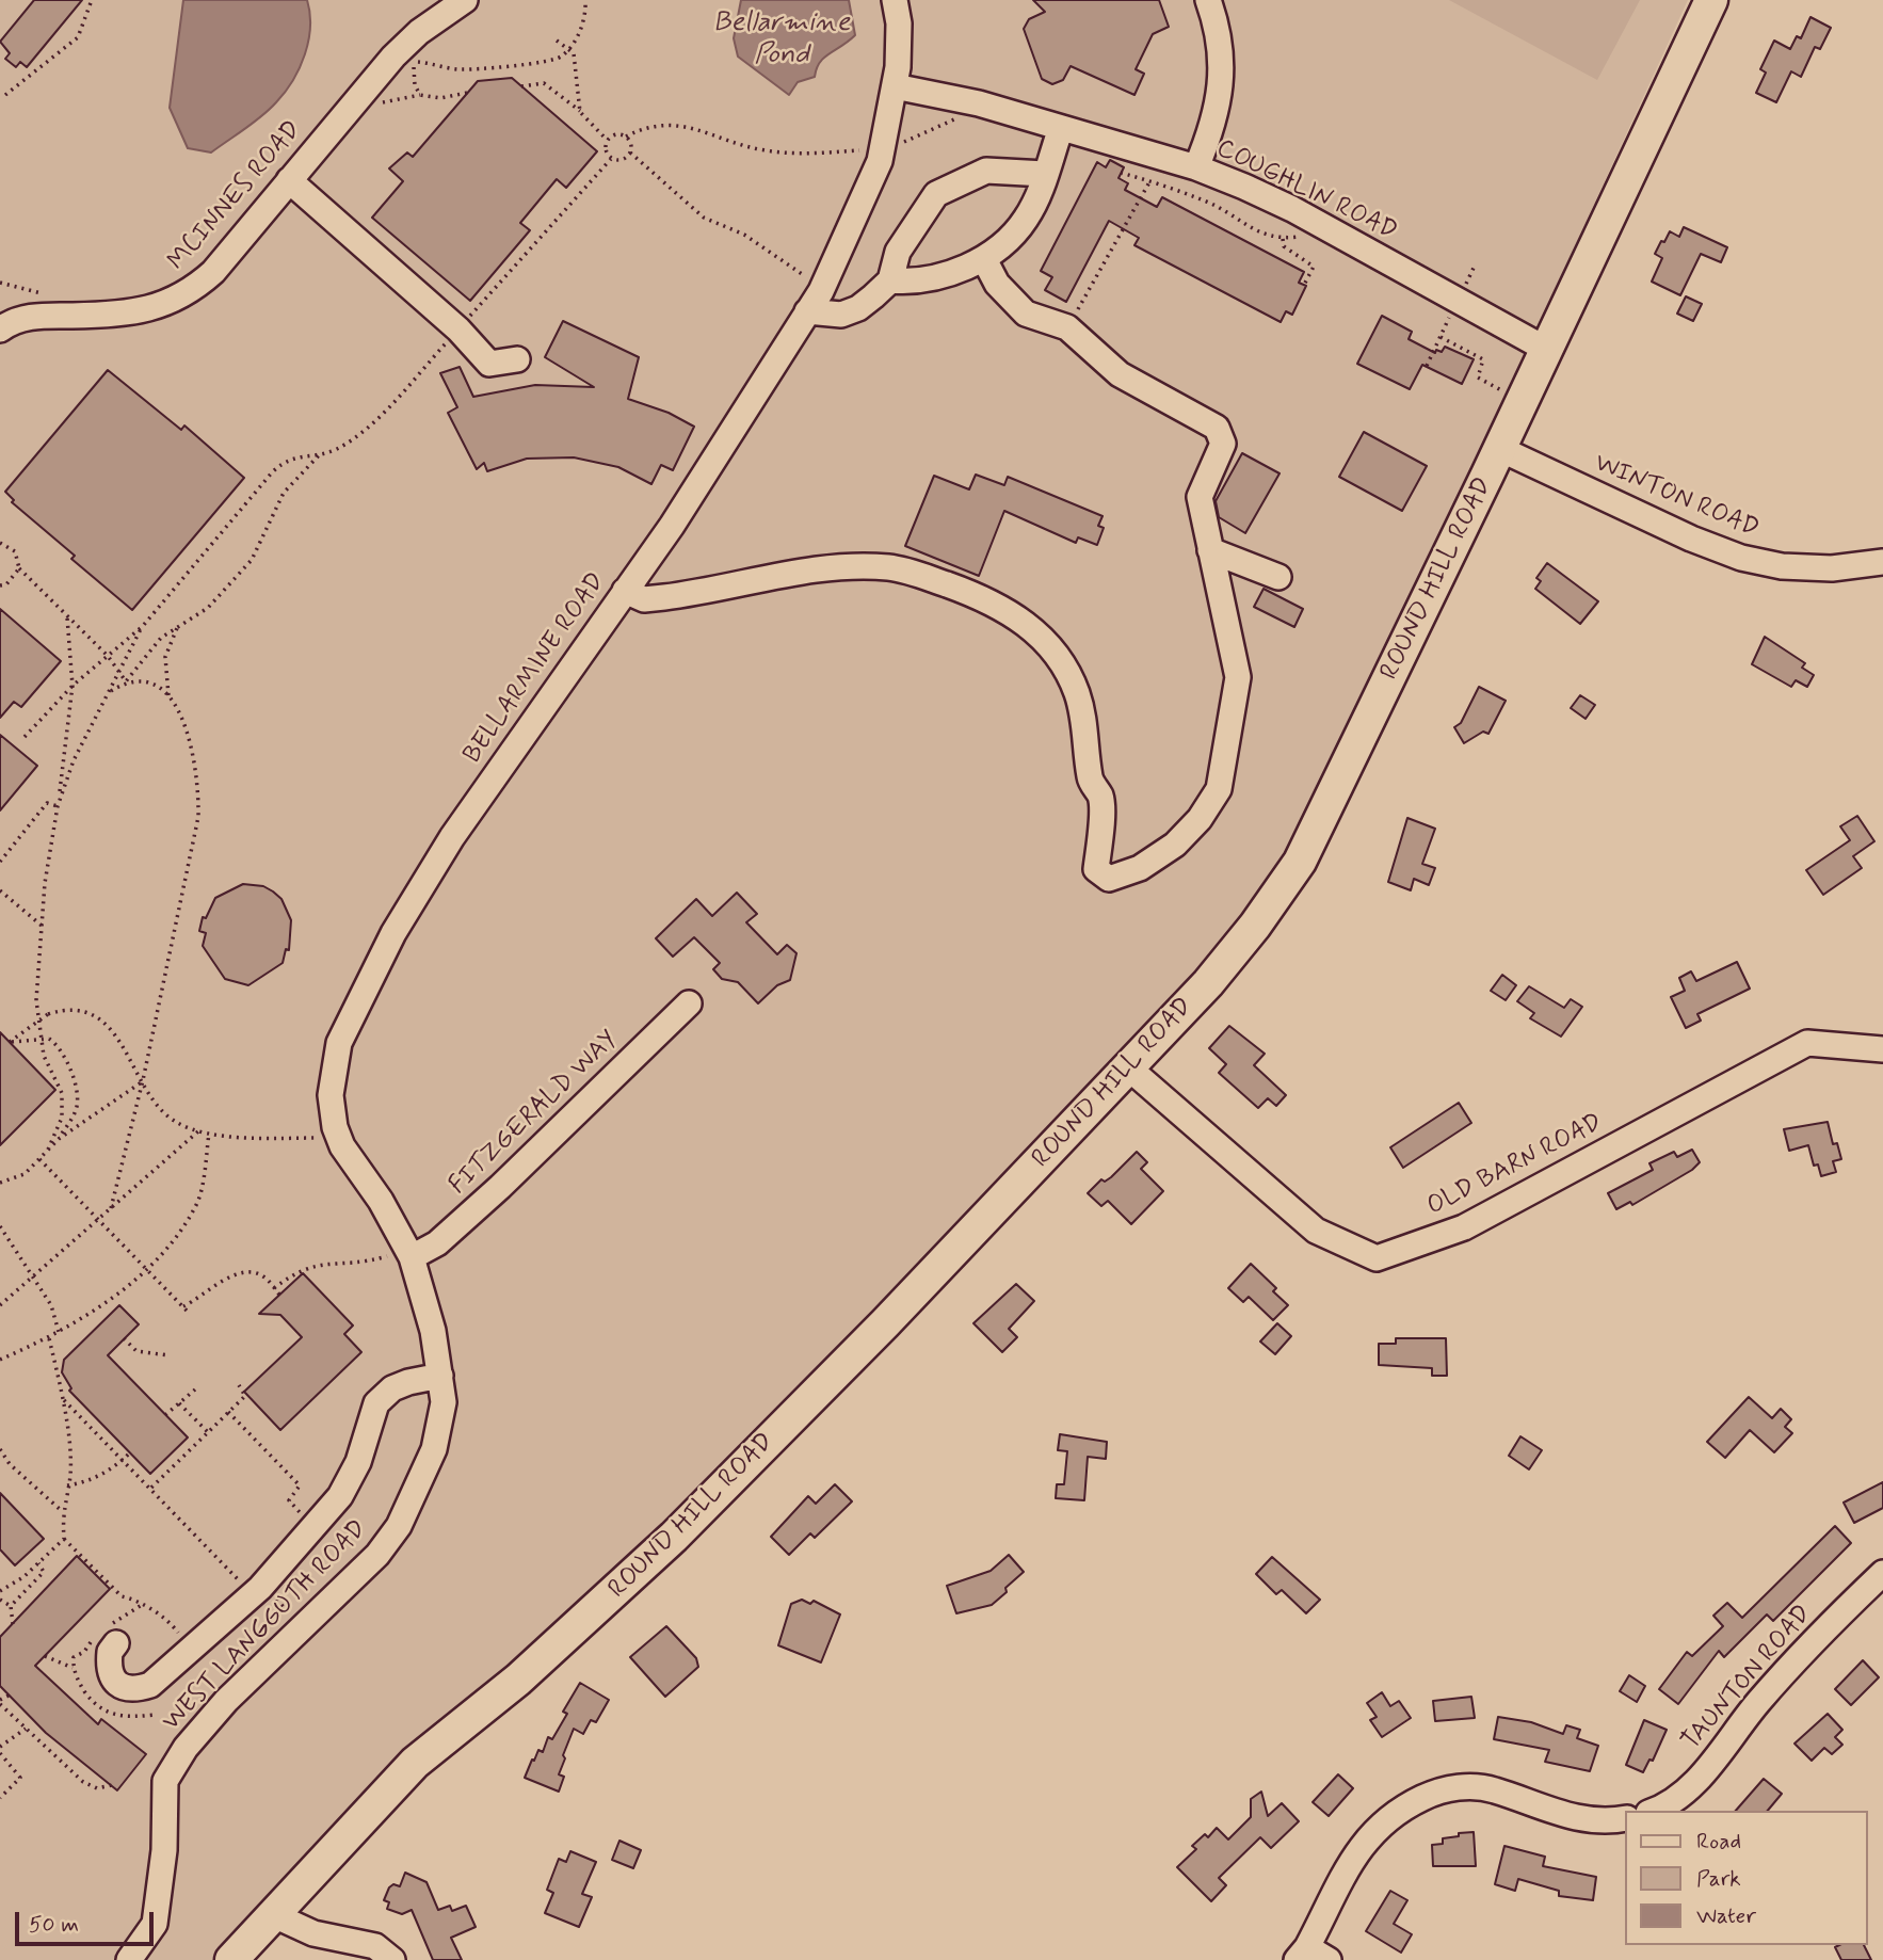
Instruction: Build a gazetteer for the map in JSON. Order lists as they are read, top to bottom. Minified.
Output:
{"streets":{"main road":["ROUND HILL ROAD"],"street":["COUGHLIN ROAD","MCINNES ROAD","WINTON ROAD","BELLARMINE ROAD","FITZGERALD WAY","OLD BARN ROAD","WEST LANGGUTH ROAD","TAUNTON ROAD"]},"crossings":[["COUGHLIN ROAD","ROUND HILL ROAD"],["COUGHLIN ROAD","BELLARMINE ROAD"],["WINTON ROAD","ROUND HILL ROAD"],["ROUND HILL ROAD","OLD BARN ROAD"],["BELLARMINE ROAD","FITZGERALD WAY"],["BELLARMINE ROAD","WEST LANGGUTH ROAD"]],"water":["Bellarmine Pond"],"legend":["Road","Park","Water"],"scale_bar":"50 m"}
